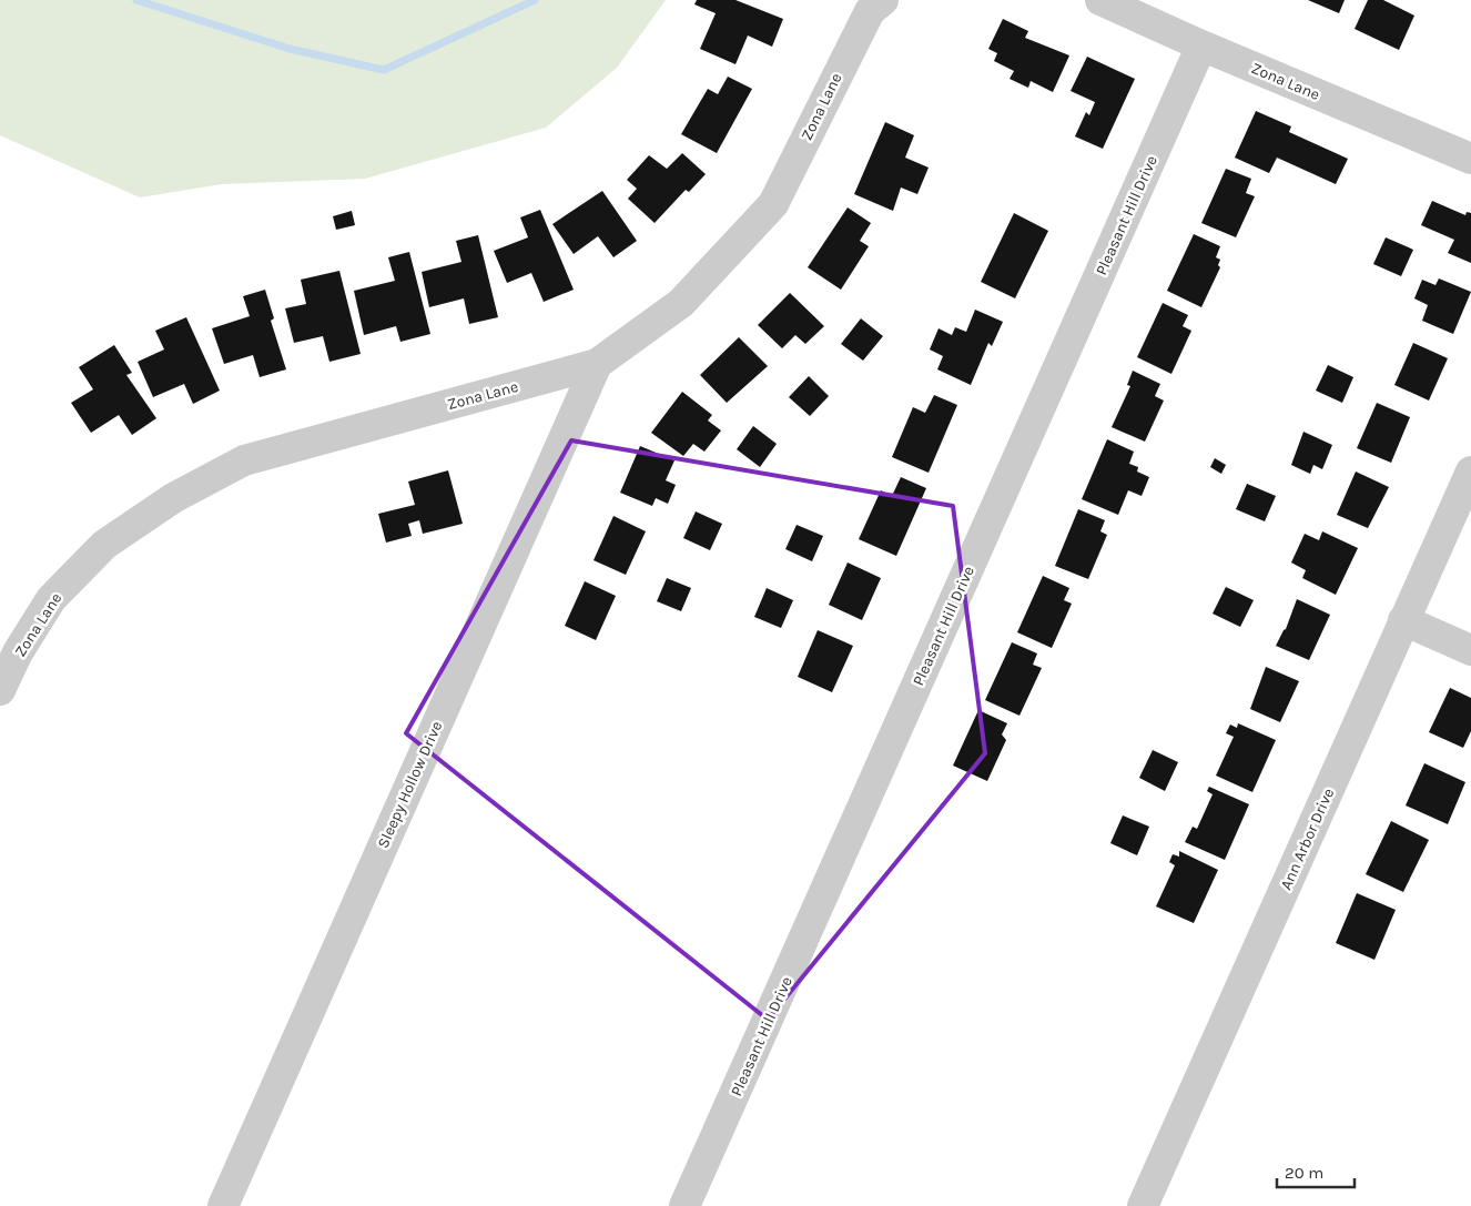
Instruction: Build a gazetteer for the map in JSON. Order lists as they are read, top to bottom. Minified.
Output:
{"streets":{"street":["Zona Lane","Pleasant Hill Drive","Sleepy Hollow Drive","Ann Arbor Drive"]},"crossings":[["Zona Lane","Pleasant Hill Drive"],["Zona Lane","Sleepy Hollow Drive"]],"scale_bar":"20 m"}
